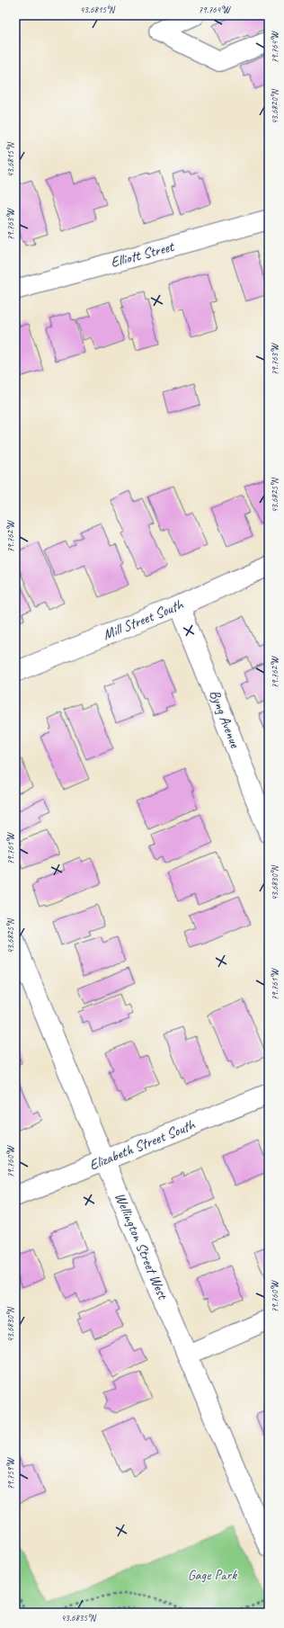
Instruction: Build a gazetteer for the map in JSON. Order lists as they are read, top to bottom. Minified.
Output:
{"streets":{"street":["Elliott Street","Mill Street South","Byng Avenue","Elizabeth Street South","Wellington Street West"]},"crossings":[["Mill Street South","Byng Avenue"],["Elizabeth Street South","Wellington Street West"]],"parks":["Gage Park"],"coordinates":["43.6815°N","79.764°W","43.6820°N","79.763°W","43.6825°N","79.762°W","79.761°W","43.6830°N","79.760°W","79.759°W","43.6835°N"]}
